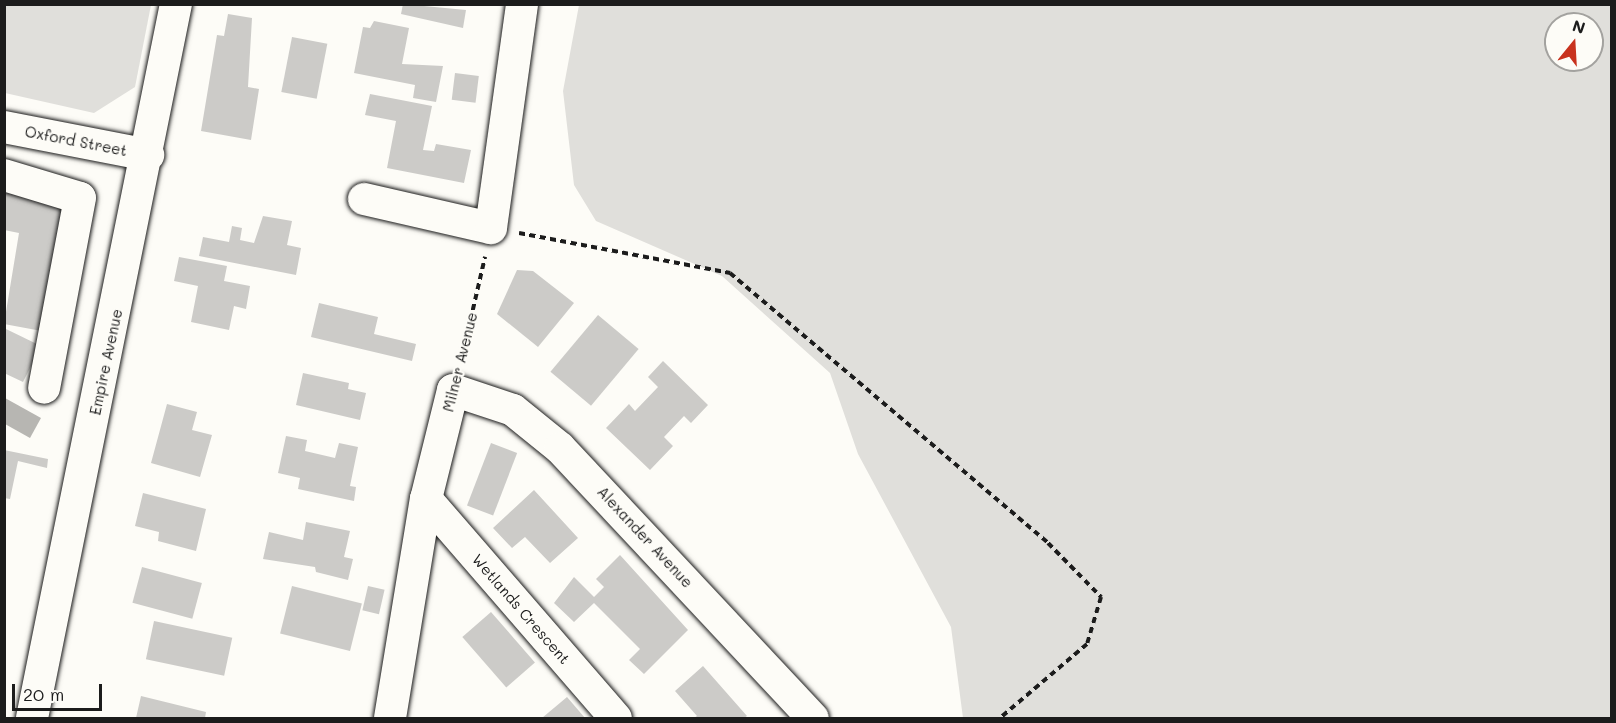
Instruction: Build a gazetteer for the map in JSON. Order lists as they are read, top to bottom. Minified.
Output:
{"streets":{"street":["Oxford Street","Empire Avenue","Milner Avenue","Alexander Avenue","Wetlands Crescent"]},"crossings":[["Oxford Street","Empire Avenue"],["Milner Avenue","Alexander Avenue"],["Milner Avenue","Wetlands Crescent"]],"scale_bar":"20 m","north":"top"}
